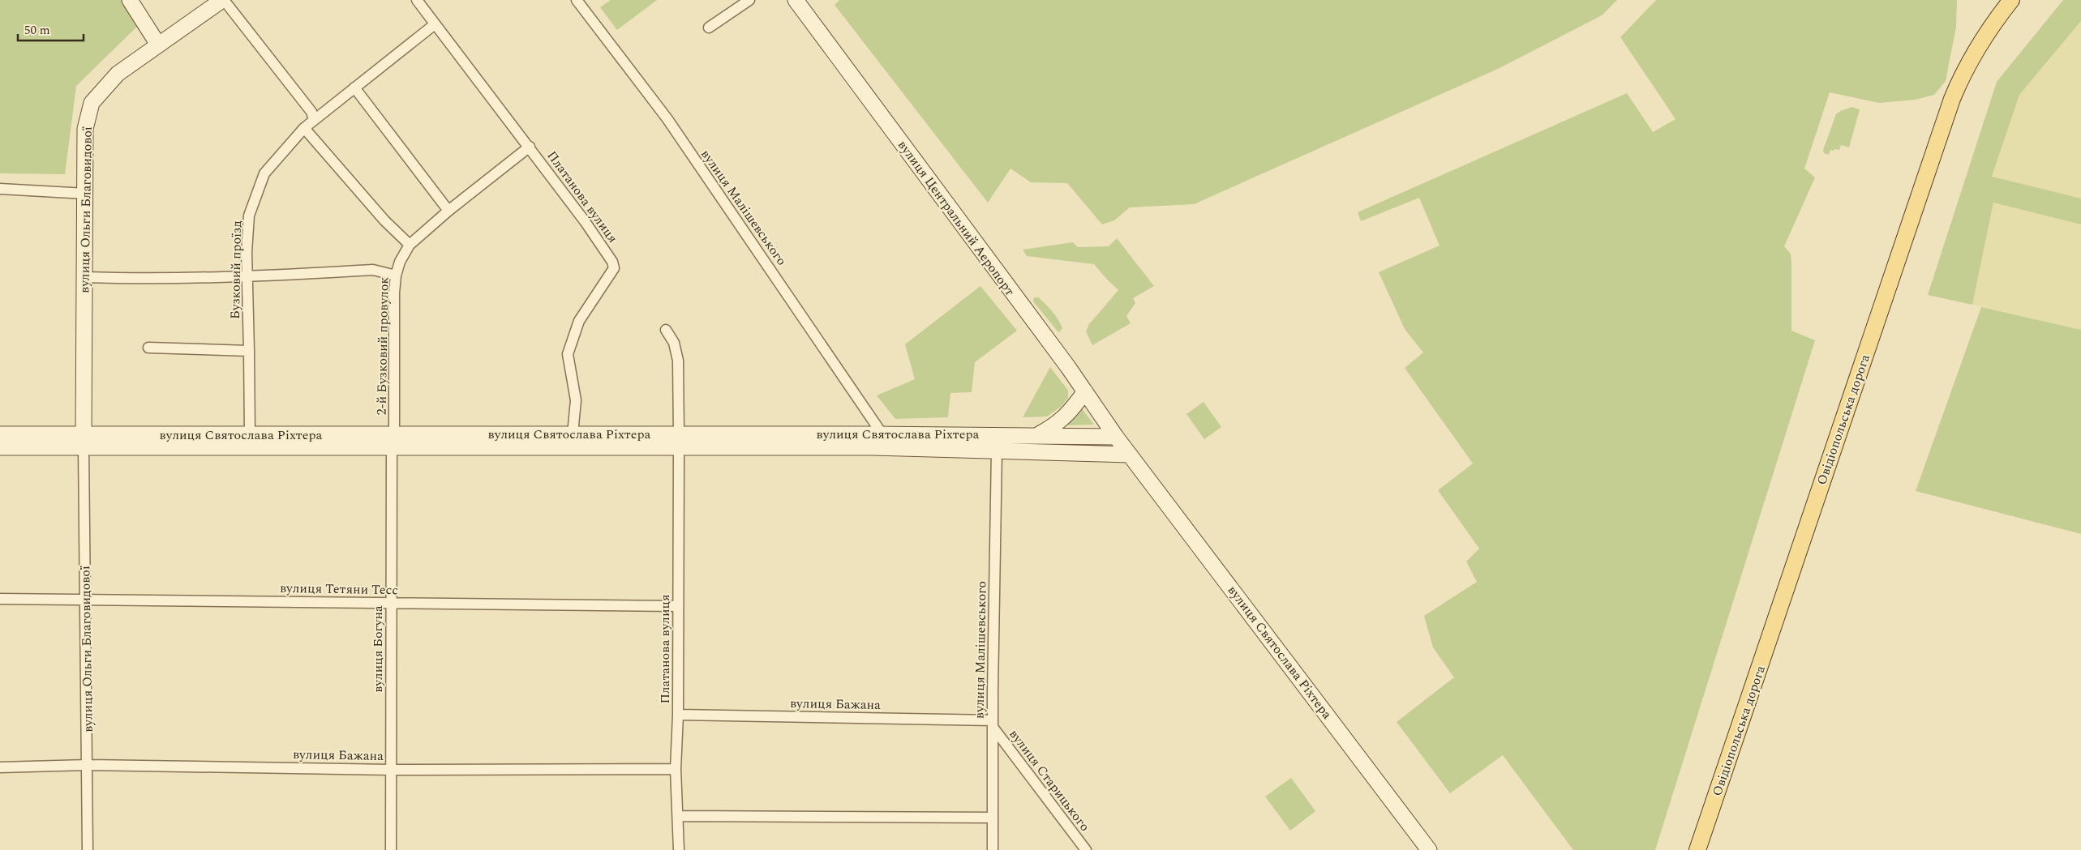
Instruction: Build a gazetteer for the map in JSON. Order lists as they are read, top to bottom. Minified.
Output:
{"streets":{"main road":["вулиця Ольги Благовидової","вулиця Центральний Аеропорт","Овідіопольська дорога","вулиця Святослава Ріхтера"],"street":["Платанова вулиця","вулиця Малішевського","Бузковий проїзд","2-й Бузковий провулок","вулиця Тетяни Тесс","вулиця Богуна","вулиця Бажана","вулиця Старицького"]},"crossings":[["Платанова вулиця","Бузковий проїзд"],["Платанова вулиця","2-й Бузковий провулок"],["Платанова вулиця","вулиця Святослава Ріхтера"],["Платанова вулиця","вулиця Тетяни Тесс"],["Платанова вулиця","вулиця Бажана"],["вулиця Малішевського","вулиця Святослава Ріхтера"],["вулиця Малішевського","вулиця Бажана"],["вулиця Малішевського","вулиця Старицького"],["вулиця Ольги Благовидової","вулиця Святослава Ріхтера"],["вулиця Ольги Благовидової","вулиця Тетяни Тесс"],["вулиця Ольги Благовидової","вулиця Бажана"],["вулиця Центральний Аеропорт","вулиця Святослава Ріхтера"],["Бузковий проїзд","вулиця Святослава Ріхтера"],["2-й Бузковий провулок","вулиця Святослава Ріхтера"],["2-й Бузковий провулок","вулиця Богуна"],["вулиця Святослава Ріхтера","вулиця Богуна"],["вулиця Тетяни Тесс","вулиця Богуна"],["вулиця Богуна","вулиця Бажана"],["вулиця Бажана","вулиця Старицького"]],"scale_bar":"50 m"}
